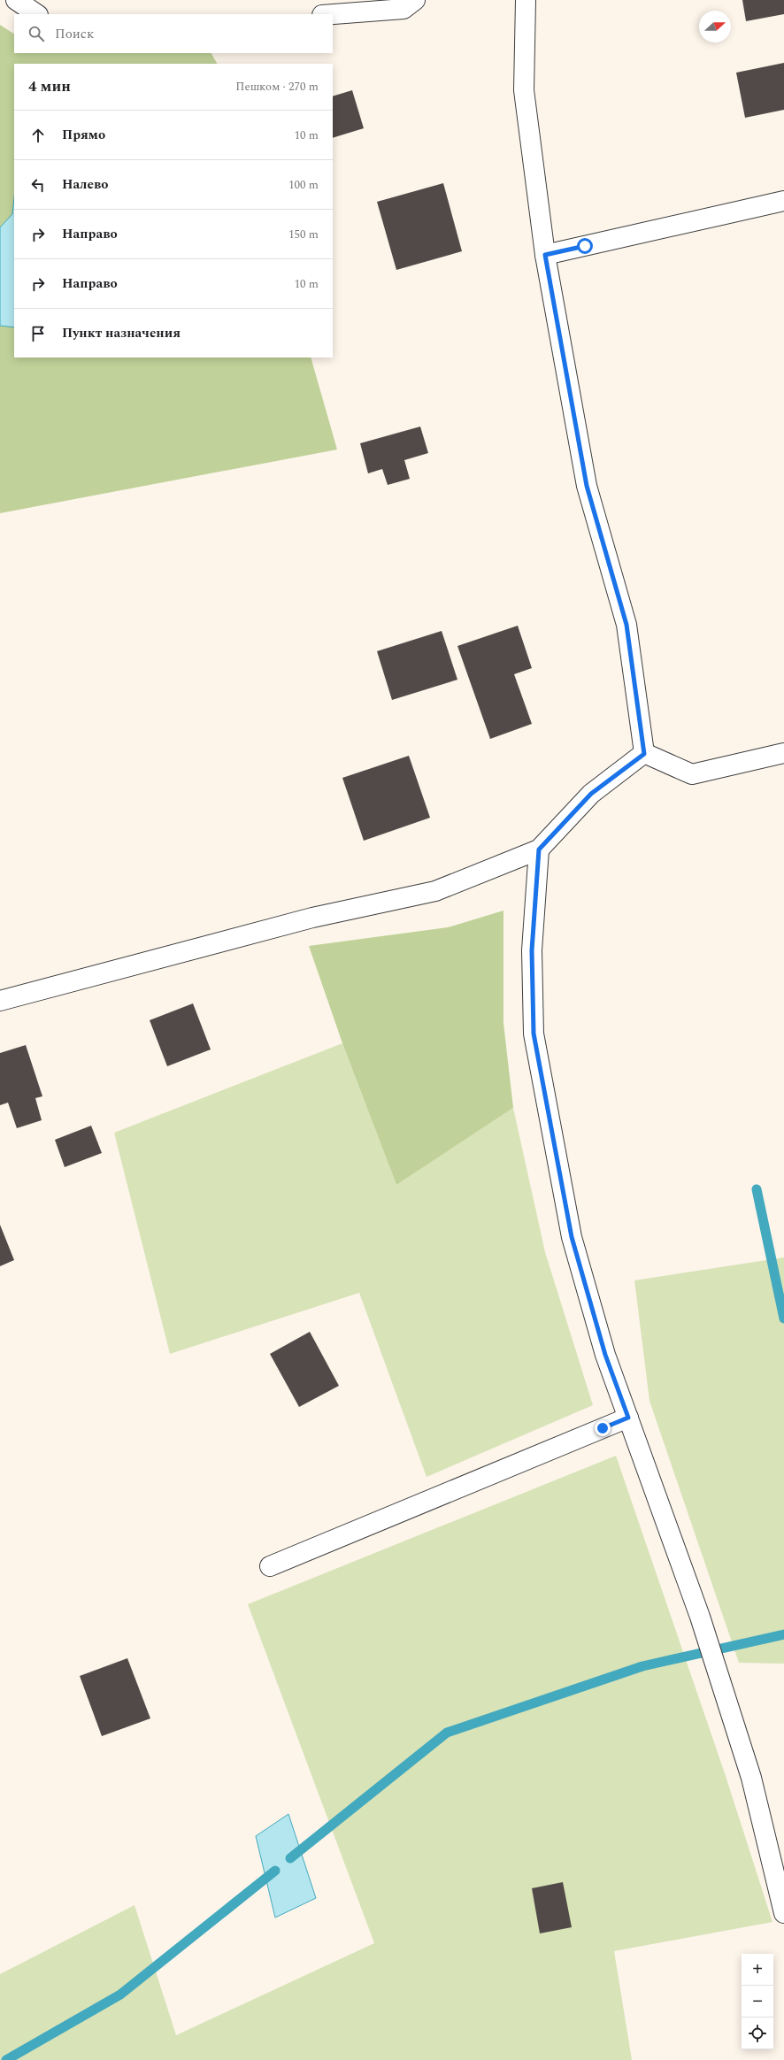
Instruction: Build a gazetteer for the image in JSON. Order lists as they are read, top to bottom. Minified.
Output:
{"north":"right","page":{"search":"Поиск","heading":["4 мин","Пешком · 270 m"],"list":[["Прямо","10 m"],["Налево","100 m"],["Направо","150 m"],["Направо","10 m"],"Пункт назначения"],"map_buttons":["+","−"]}}
